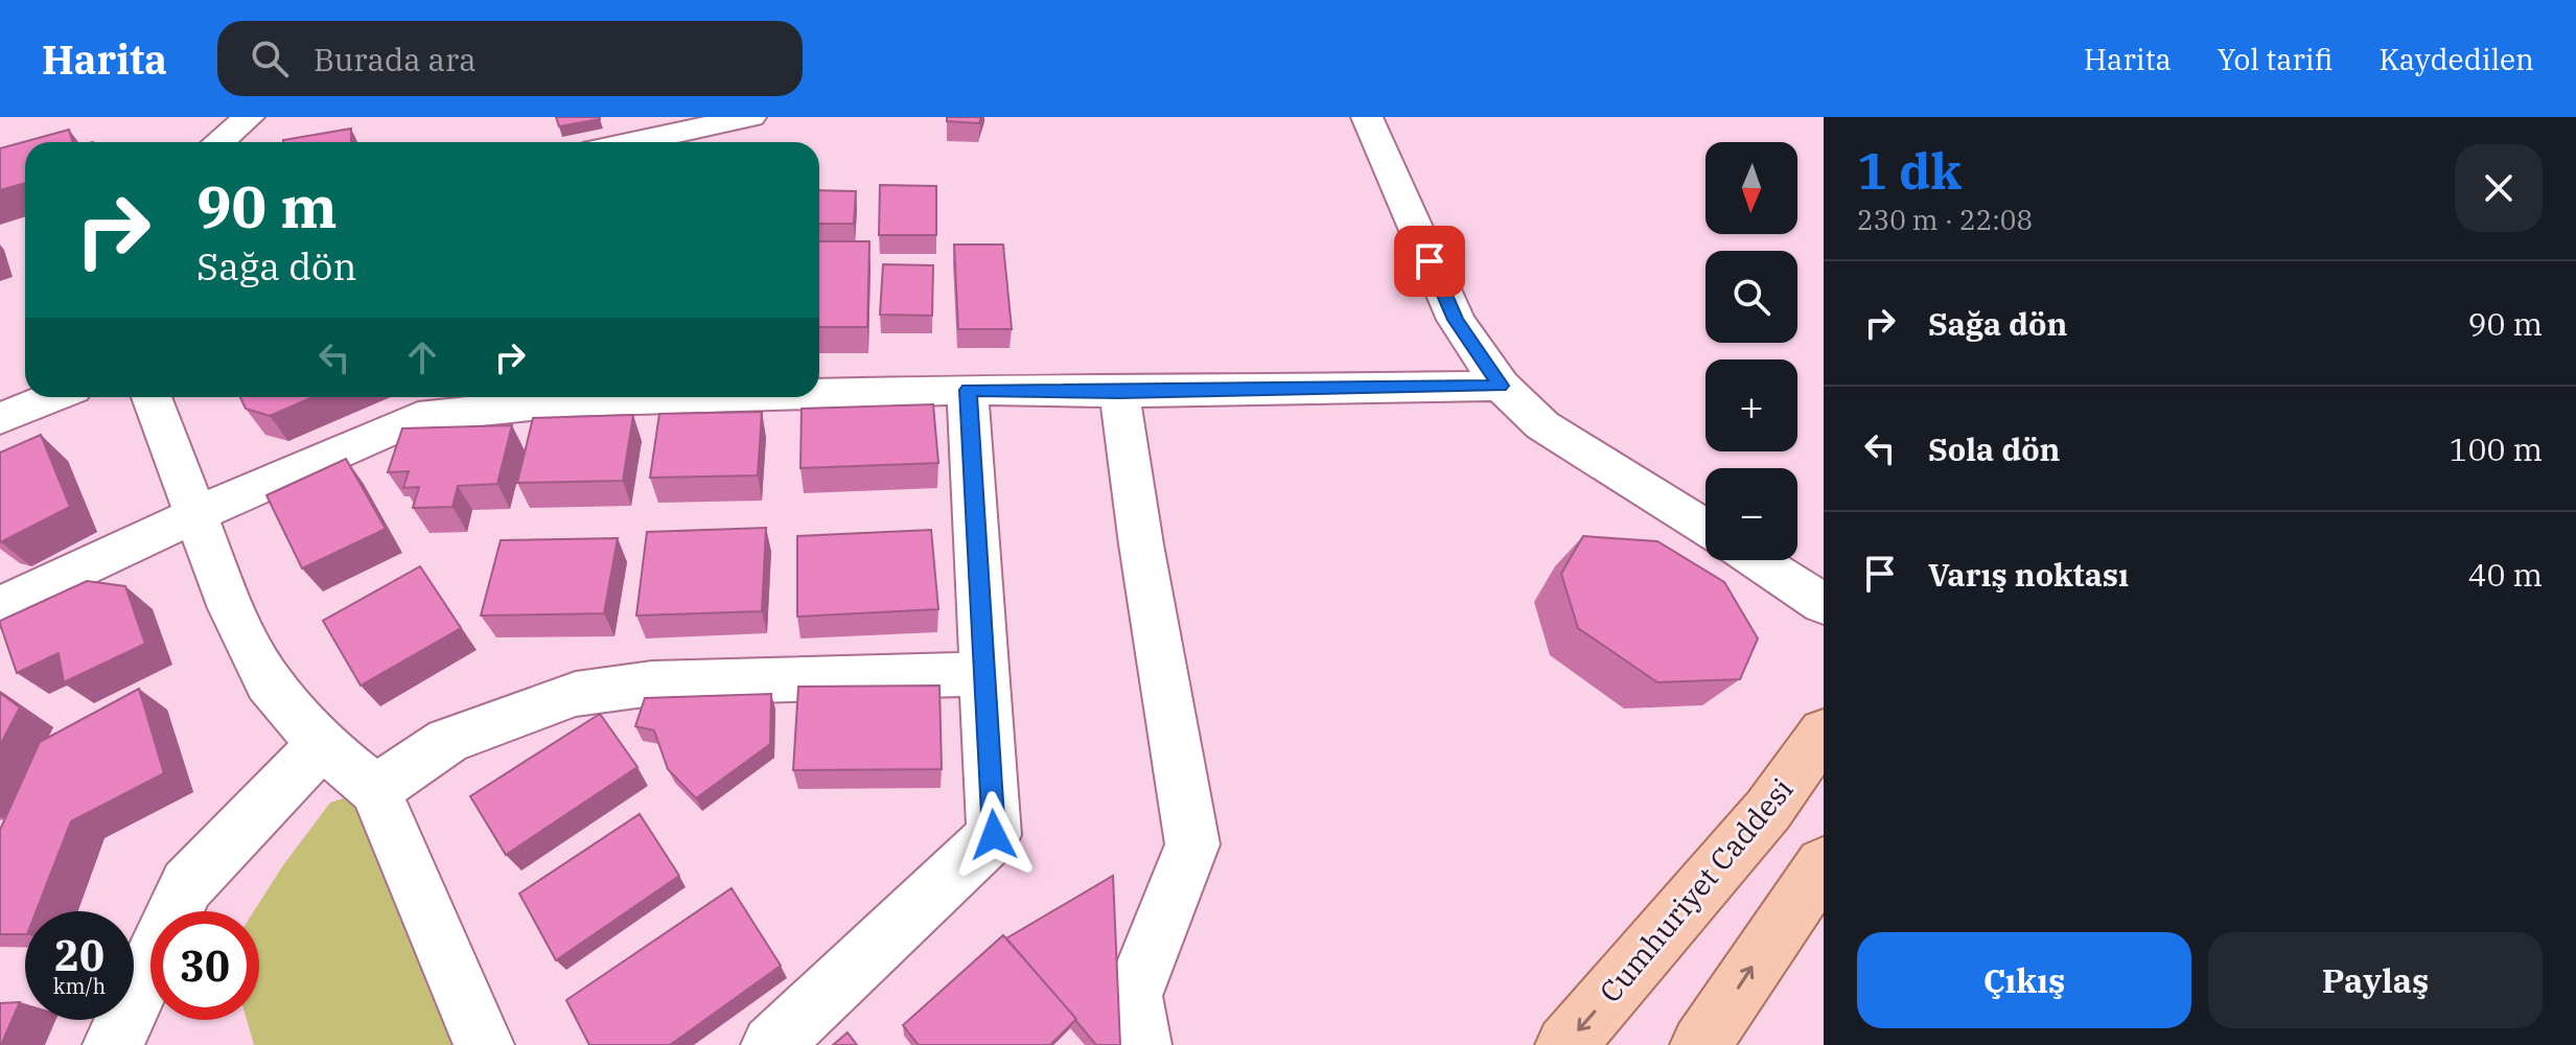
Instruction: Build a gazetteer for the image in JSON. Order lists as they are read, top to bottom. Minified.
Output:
{"streets":{"main road":["Cumhuriyet Caddesi"]},"north":"bottom","page":{"header":"Harita","search":"Burada ara","nav":["Harita","Yol tarifi","Kaydedilen"],"heading":["1 dk","230 m · 22:08"],"map_buttons":["+","−"],"turn":["90 m","Sağa dön"],"list":[{"name":"Sağa dön","value":"90 m"},{"name":"Sola dön","value":"100 m"},{"name":"Varış noktası","value":"40 m"}],"speed":"20 km/h","limit":"30","buttons":["Çıkış","Paylaş"]}}
